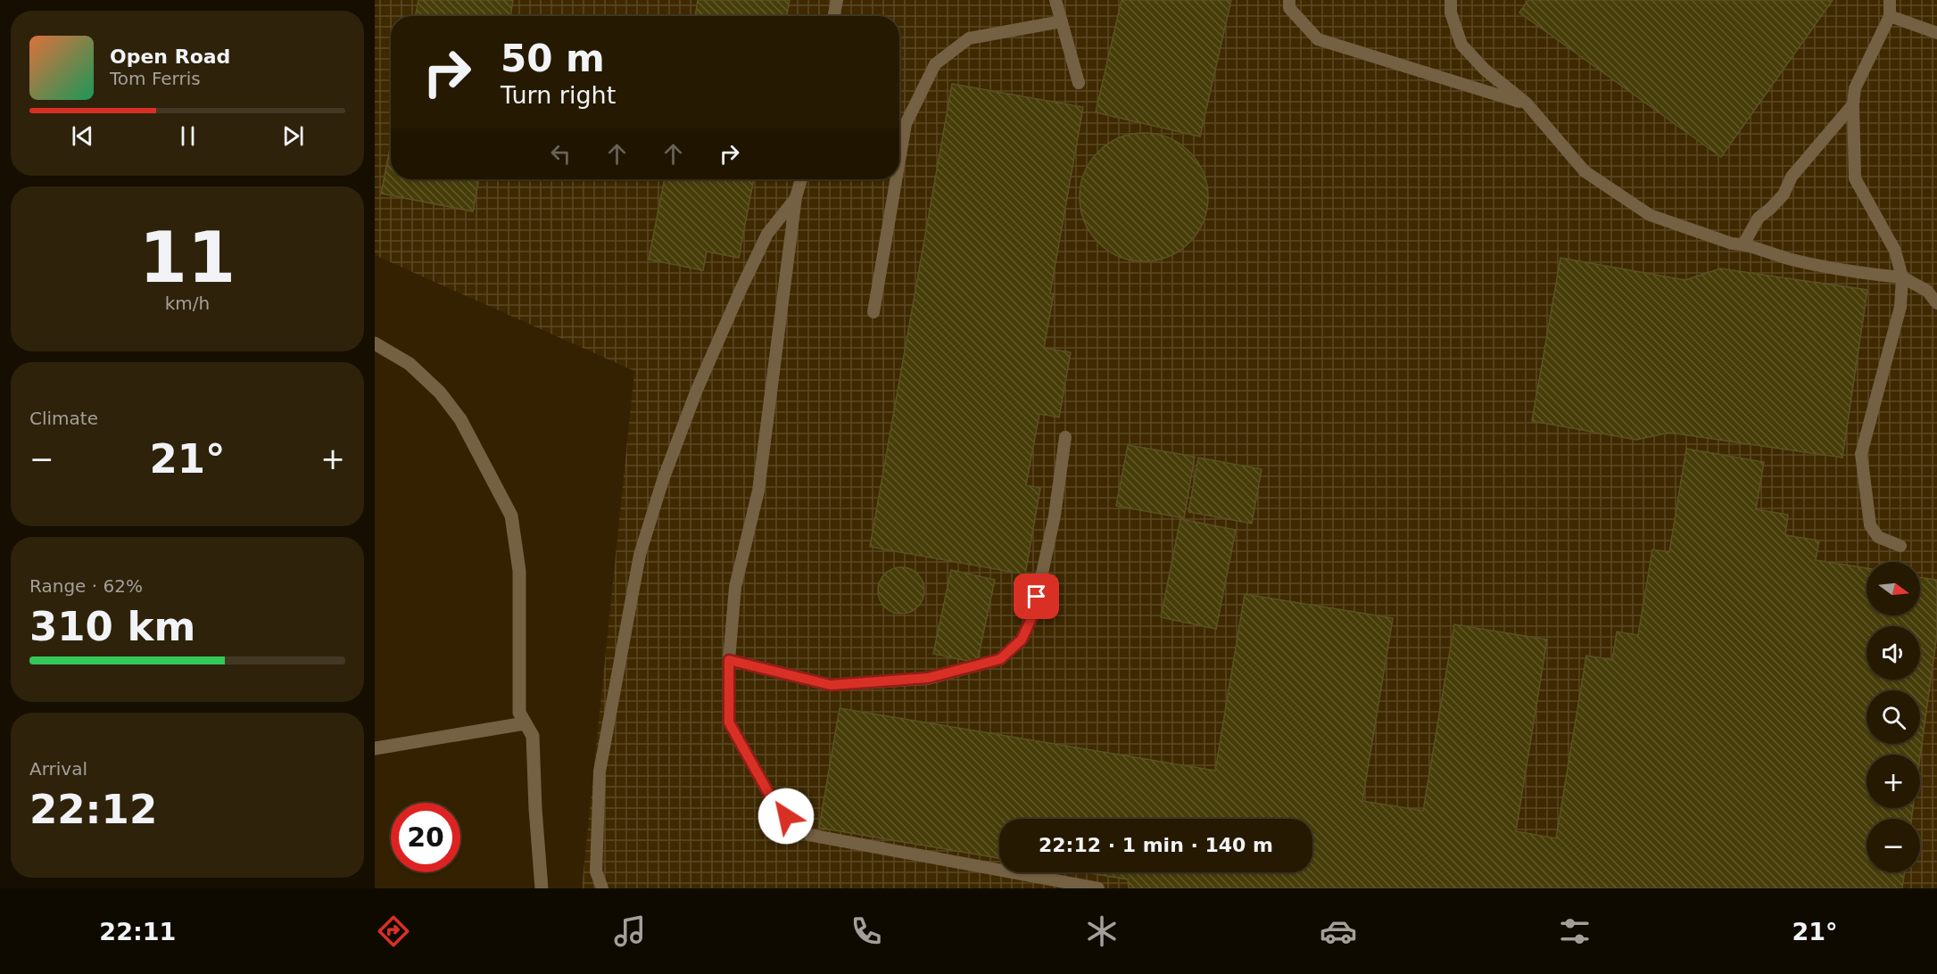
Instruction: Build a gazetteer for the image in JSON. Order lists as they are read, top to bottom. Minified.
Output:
{"north":"right","page":{"turn":["50 m","Turn right"],"song":["Open Road","Tom Ferris"],"tile":[["11","km/h"],"Climate",["Range · 62%","310 km"],["Arrival","22:12"]],"heat":["−","21°","+"],"map_buttons":["+","−"],"limit":"20","trip":"22:12 · 1 min · 140 m","tabs":["22:11","21°"]}}
